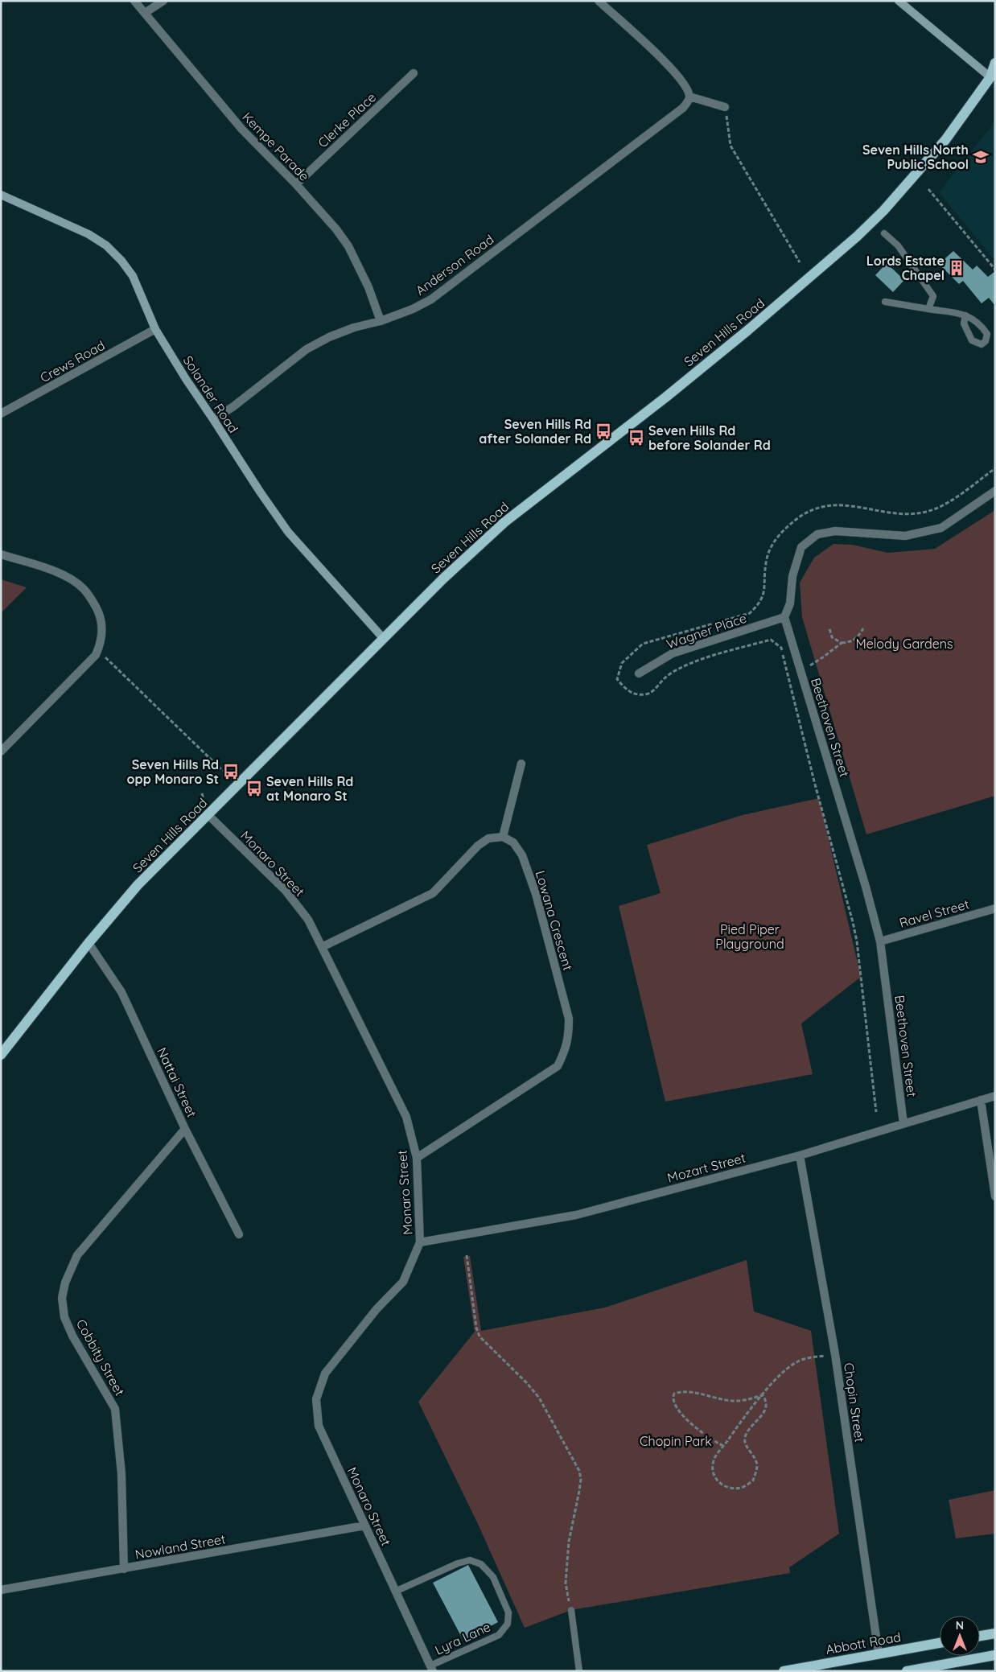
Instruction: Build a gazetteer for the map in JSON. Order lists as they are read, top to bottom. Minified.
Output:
{"streets":{"main road":["Seven Hills Road","Abbott Road"],"street":["Clerke Place","Kempe Parade","Anderson Road","Crews Road","Solander Road","Wagner Place","Beethoven Street","Monaro Street","Ravel Street","Lowana Crescent","Nattai Street","Mozart Street","Cobbity Street","Chopin Street","Nowland Street"],"lane":["Lyra Lane"]},"crossings":[["Clerke Place","Kempe Parade"],["Kempe Parade","Anderson Road"],["Anderson Road","Solander Road"],["Seven Hills Road","Solander Road"],["Seven Hills Road","Monaro Street"],["Seven Hills Road","Nattai Street"],["Crews Road","Solander Road"],["Wagner Place","Beethoven Street"],["Beethoven Street","Ravel Street"],["Beethoven Street","Mozart Street"],["Monaro Street","Lowana Crescent"],["Monaro Street","Mozart Street"],["Monaro Street","Nowland Street"],["Monaro Street","Lyra Lane"],["Nattai Street","Cobbity Street"],["Mozart Street","Chopin Street"],["Cobbity Street","Nowland Street"],["Chopin Street","Abbott Road"]],"parks":["Melody Gardens","Pied Piper Playground","Chopin Park"],"places":{"school or university":["Seven Hills North Public School"],"building":["Lords Estate Chapel"],"bus stop":["Seven Hills Rd after Solander Rd","Seven Hills Rd before Solander Rd","Seven Hills Rd opp Monaro St","Seven Hills Rd at Monaro St"]},"north":"top"}
